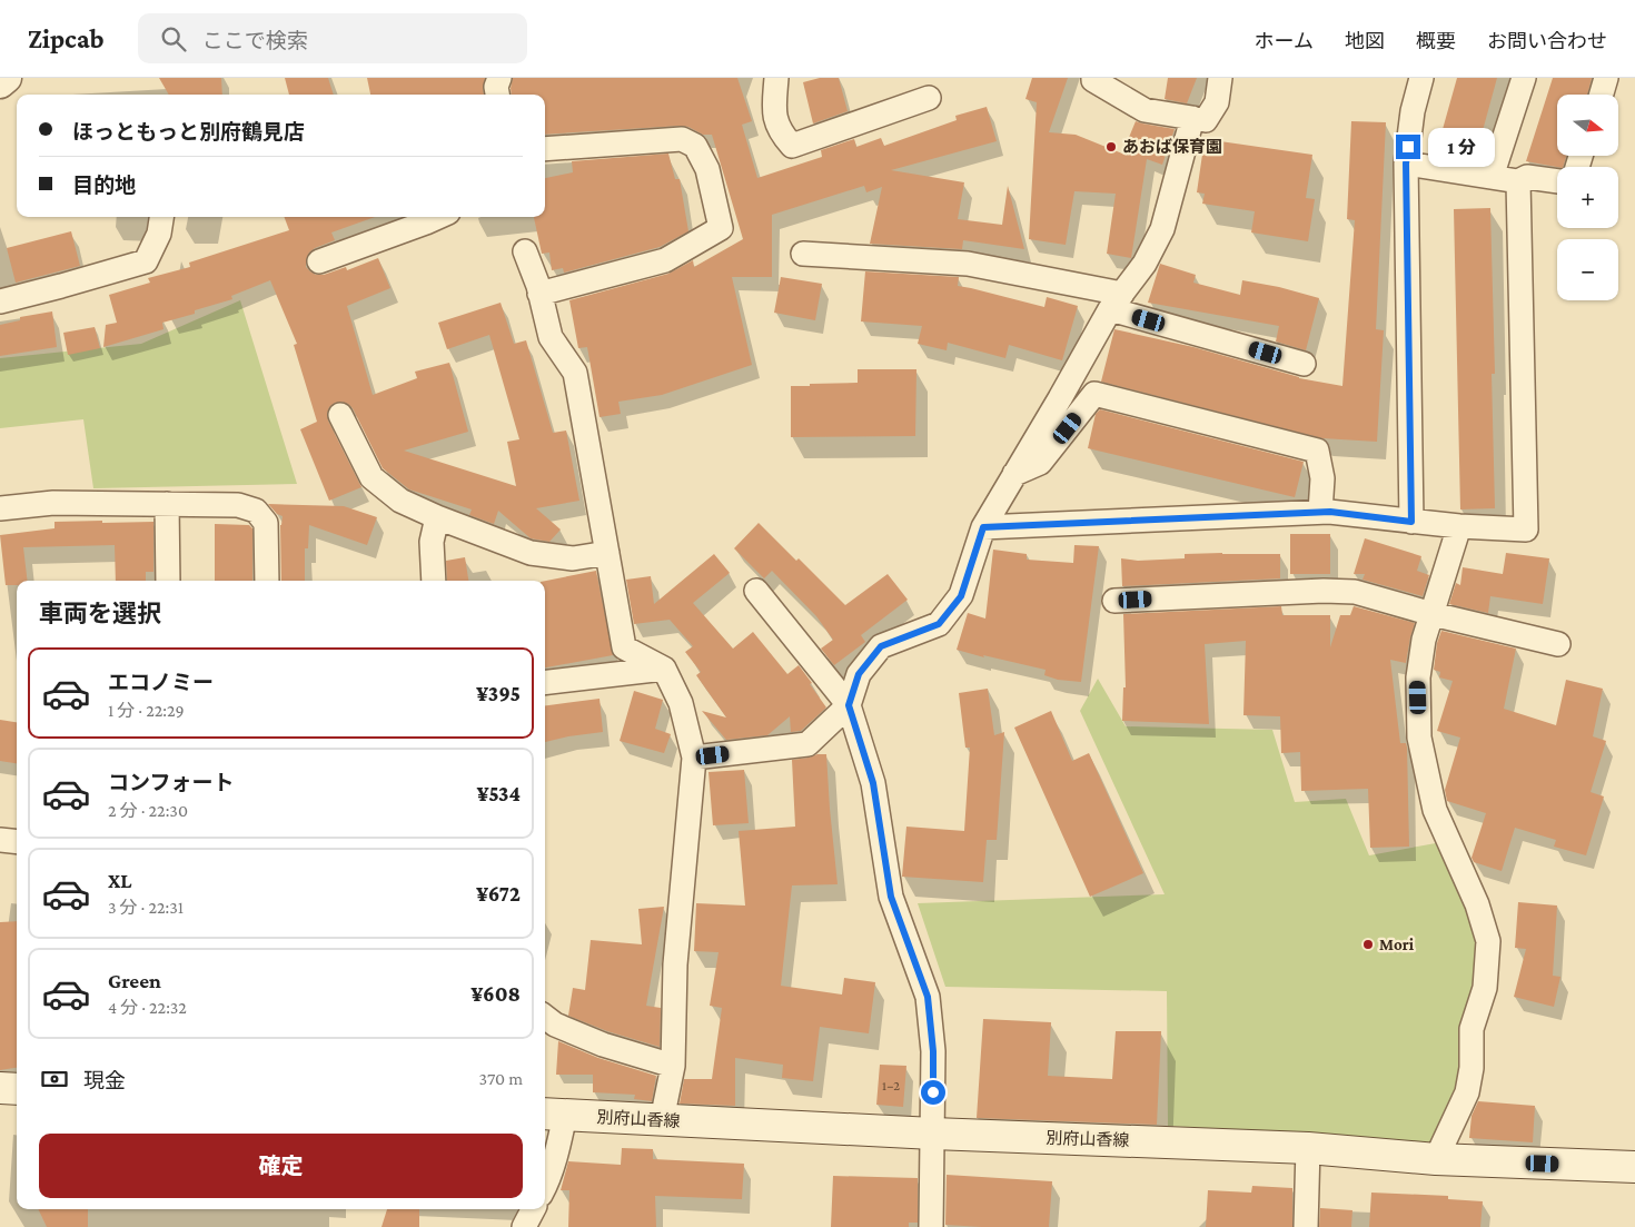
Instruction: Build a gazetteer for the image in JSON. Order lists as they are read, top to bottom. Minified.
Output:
{"streets":{"main road":["別府山香線"]},"places":["あおば保育園","Mori"],"house_numbers":["1−2"],"north":"right","page":{"header":"Zipcab","search":"ここで検索","nav":["ホーム","地図","概要","お問い合わせ"],"map_buttons":["+","−"],"banner":["ほっともっと別府鶴見店","目的地"],"bubble":"1 分","heading":"車両を選択","list":[{"name":"エコノミー","note":"1 分 · 22:29","value":"¥395"},{"name":"コンフォート","note":"2 分 · 22:30","value":"¥534"},{"name":"XL","note":"3 分 · 22:31","value":"¥672"},{"name":"Green","note":"4 分 · 22:32","value":"¥608"}],"pay":["現金","370 m"],"buttons":"確定"}}
